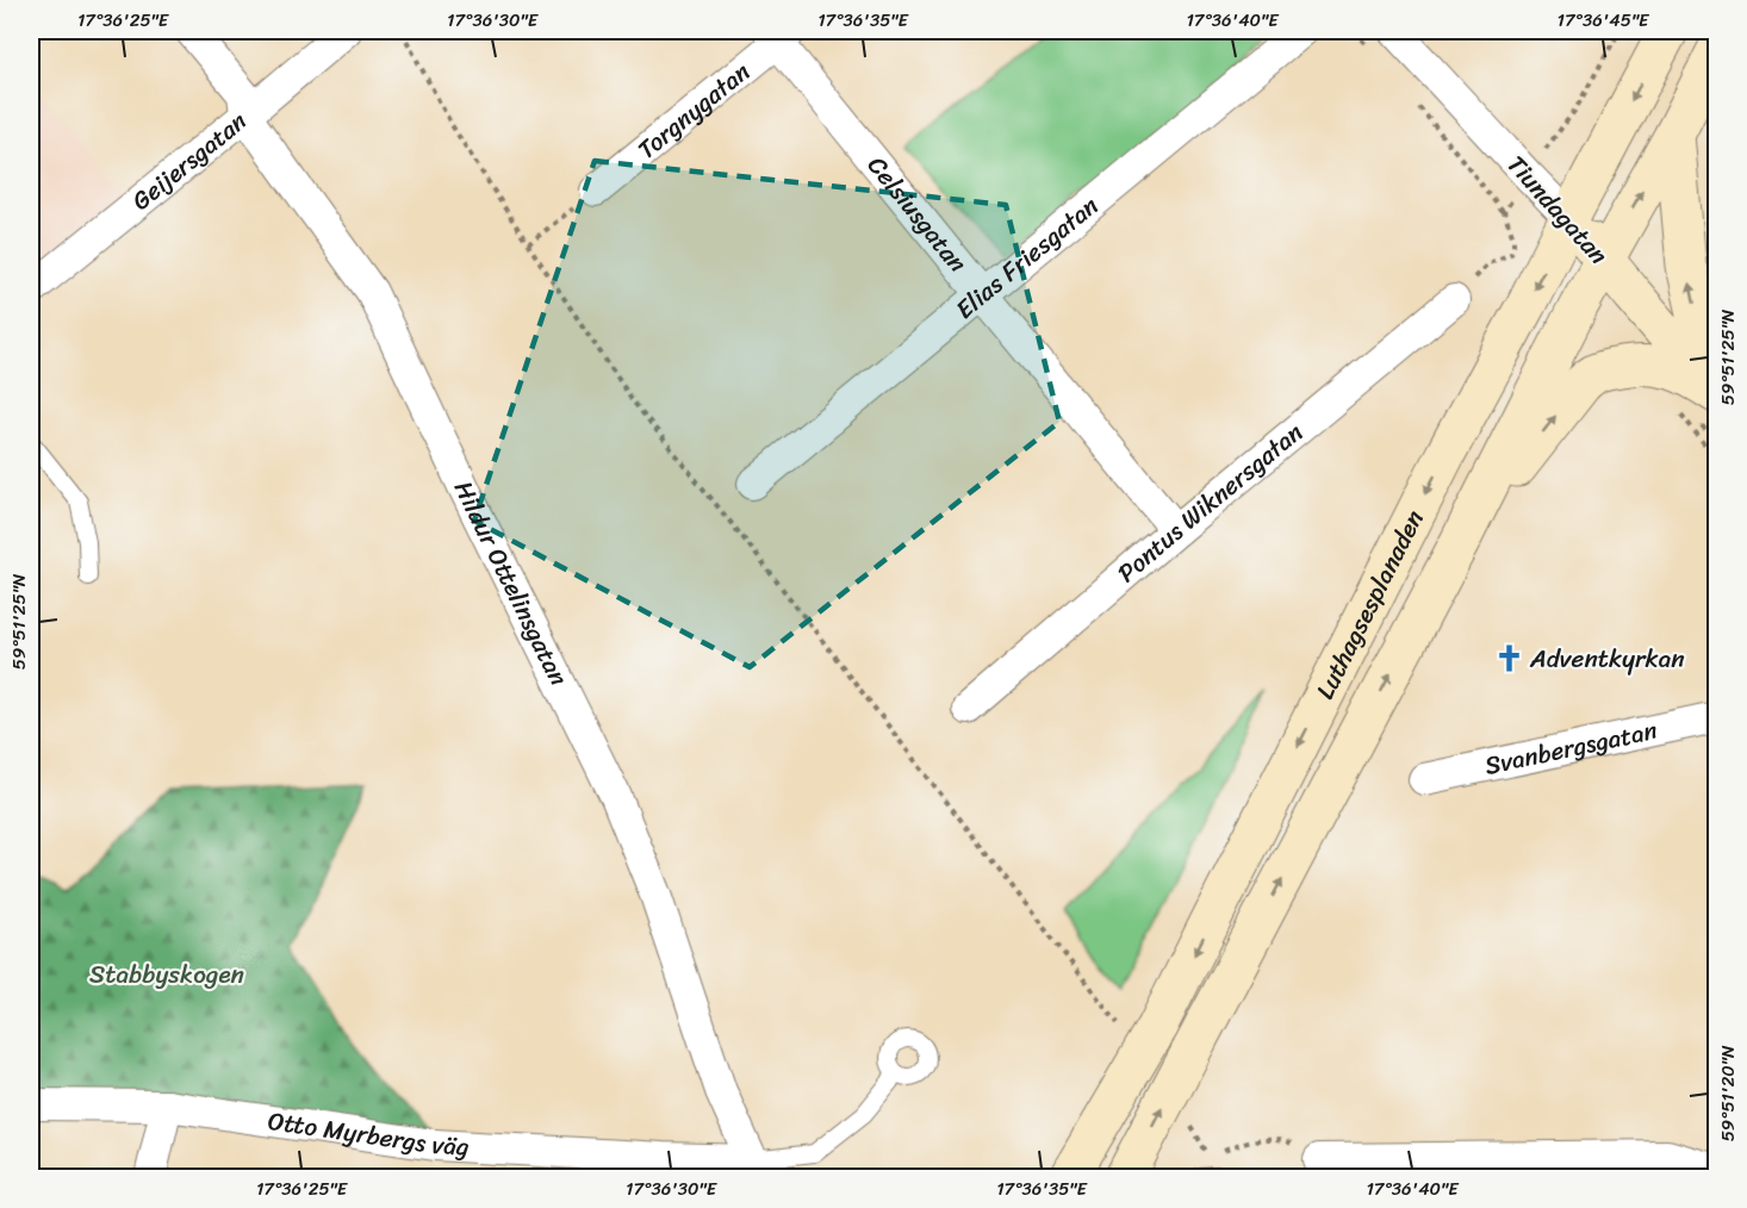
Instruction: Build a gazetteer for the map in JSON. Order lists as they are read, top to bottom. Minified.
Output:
{"streets":{"main road":["Tiundagatan","Luthagsesplanaden"],"street":["Torgnygatan","Geijersgatan","Celsiusgatan","Elias Friesgatan","Pontus Wiknersgatan","Hildur Ottelinsgatan","Svanbergsgatan","Otto Myrbergs väg"]},"crossings":[["Torgnygatan","Celsiusgatan"],["Geijersgatan","Hildur Ottelinsgatan"],["Tiundagatan","Luthagsesplanaden"],["Celsiusgatan","Elias Friesgatan"],["Celsiusgatan","Pontus Wiknersgatan"],["Hildur Ottelinsgatan","Otto Myrbergs väg"]],"parks":["Stabbyskogen"],"places":{"church":["Adventkyrkan"]},"coordinates":["17°36'25\"E","17°36'30\"E","17°36'35\"E","17°36'40\"E","17°36'45\"E","59°51'25\"N","59°51'20\"N"]}
